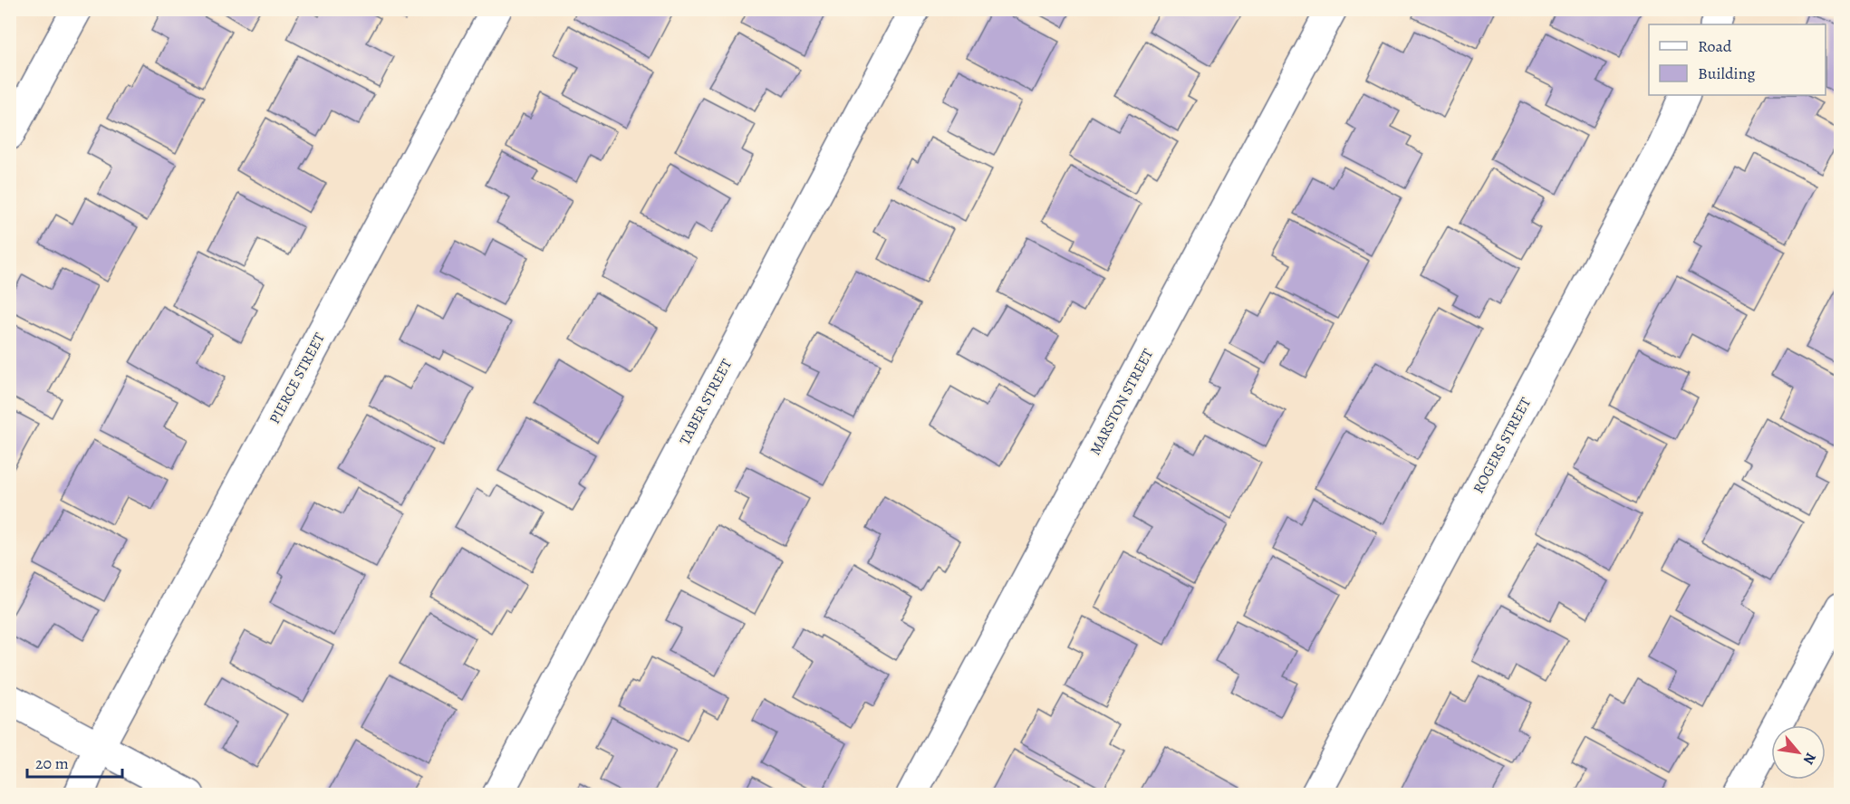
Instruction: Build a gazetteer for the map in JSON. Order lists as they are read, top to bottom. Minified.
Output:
{"streets":{"street":["PIERCE STREET","TABER STREET","MARSTON STREET","ROGERS STREET"]},"legend":["Road","Building"],"scale_bar":"20 m","north":"bottom right"}
